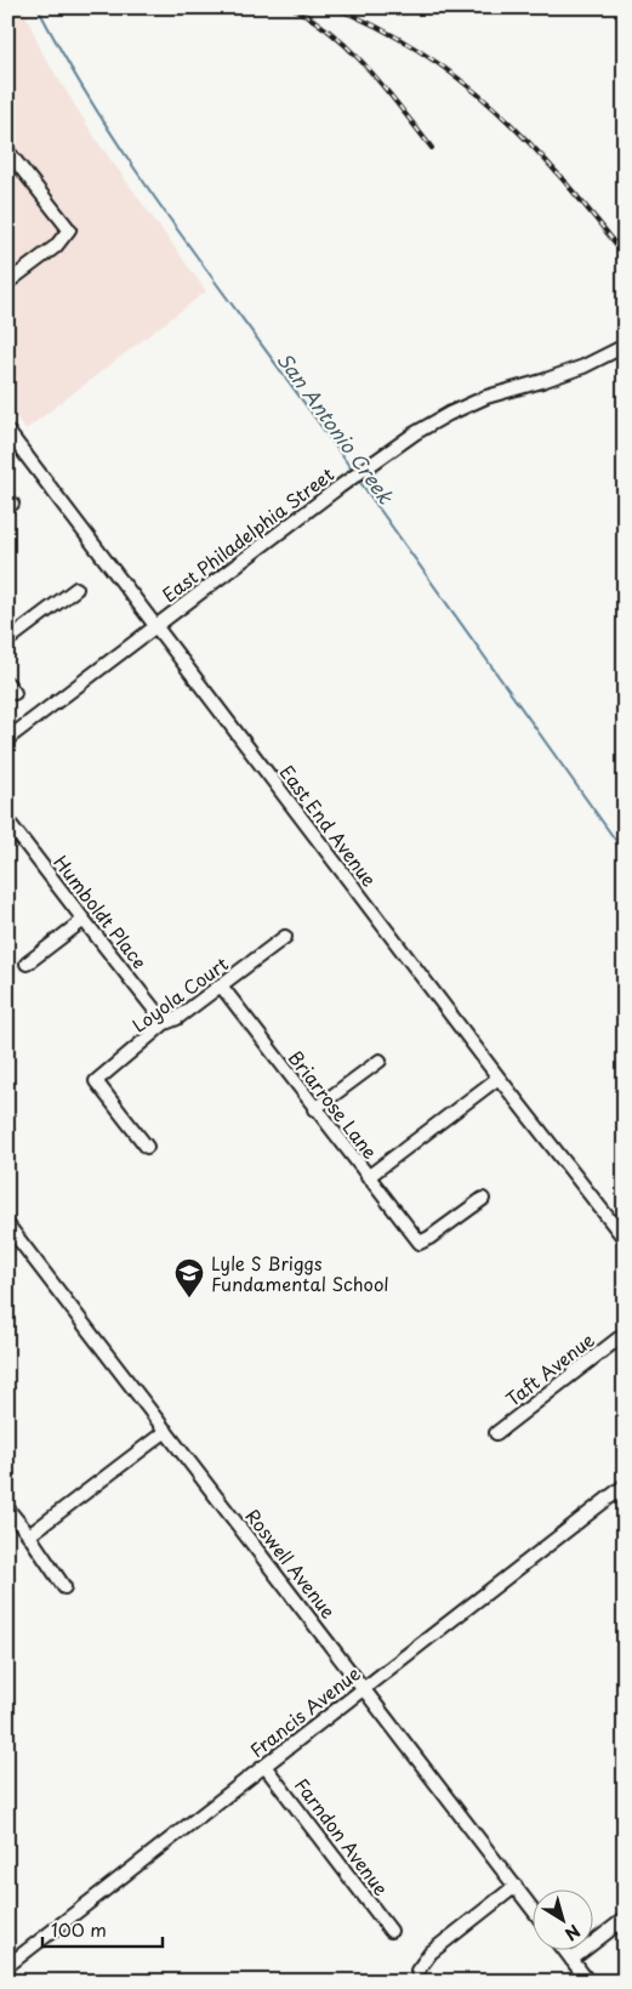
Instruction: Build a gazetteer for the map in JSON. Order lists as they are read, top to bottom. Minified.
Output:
{"streets":{"street":["East Philadelphia Street","East End Avenue","Humboldt Place","Loyola Court","Briarrose Lane","Taft Avenue","Roswell Avenue","Francis Avenue","Farndon Avenue"]},"crossings":[["East Philadelphia Street","East End Avenue"],["Humboldt Place","Loyola Court"],["Loyola Court","Briarrose Lane"],["Roswell Avenue","Francis Avenue"],["Francis Avenue","Farndon Avenue"]],"water":["San Antonio Creek"],"places":{"school or university":["Lyle S Briggs Fundamental School"]},"scale_bar":"100 m","north":"bottom right"}
